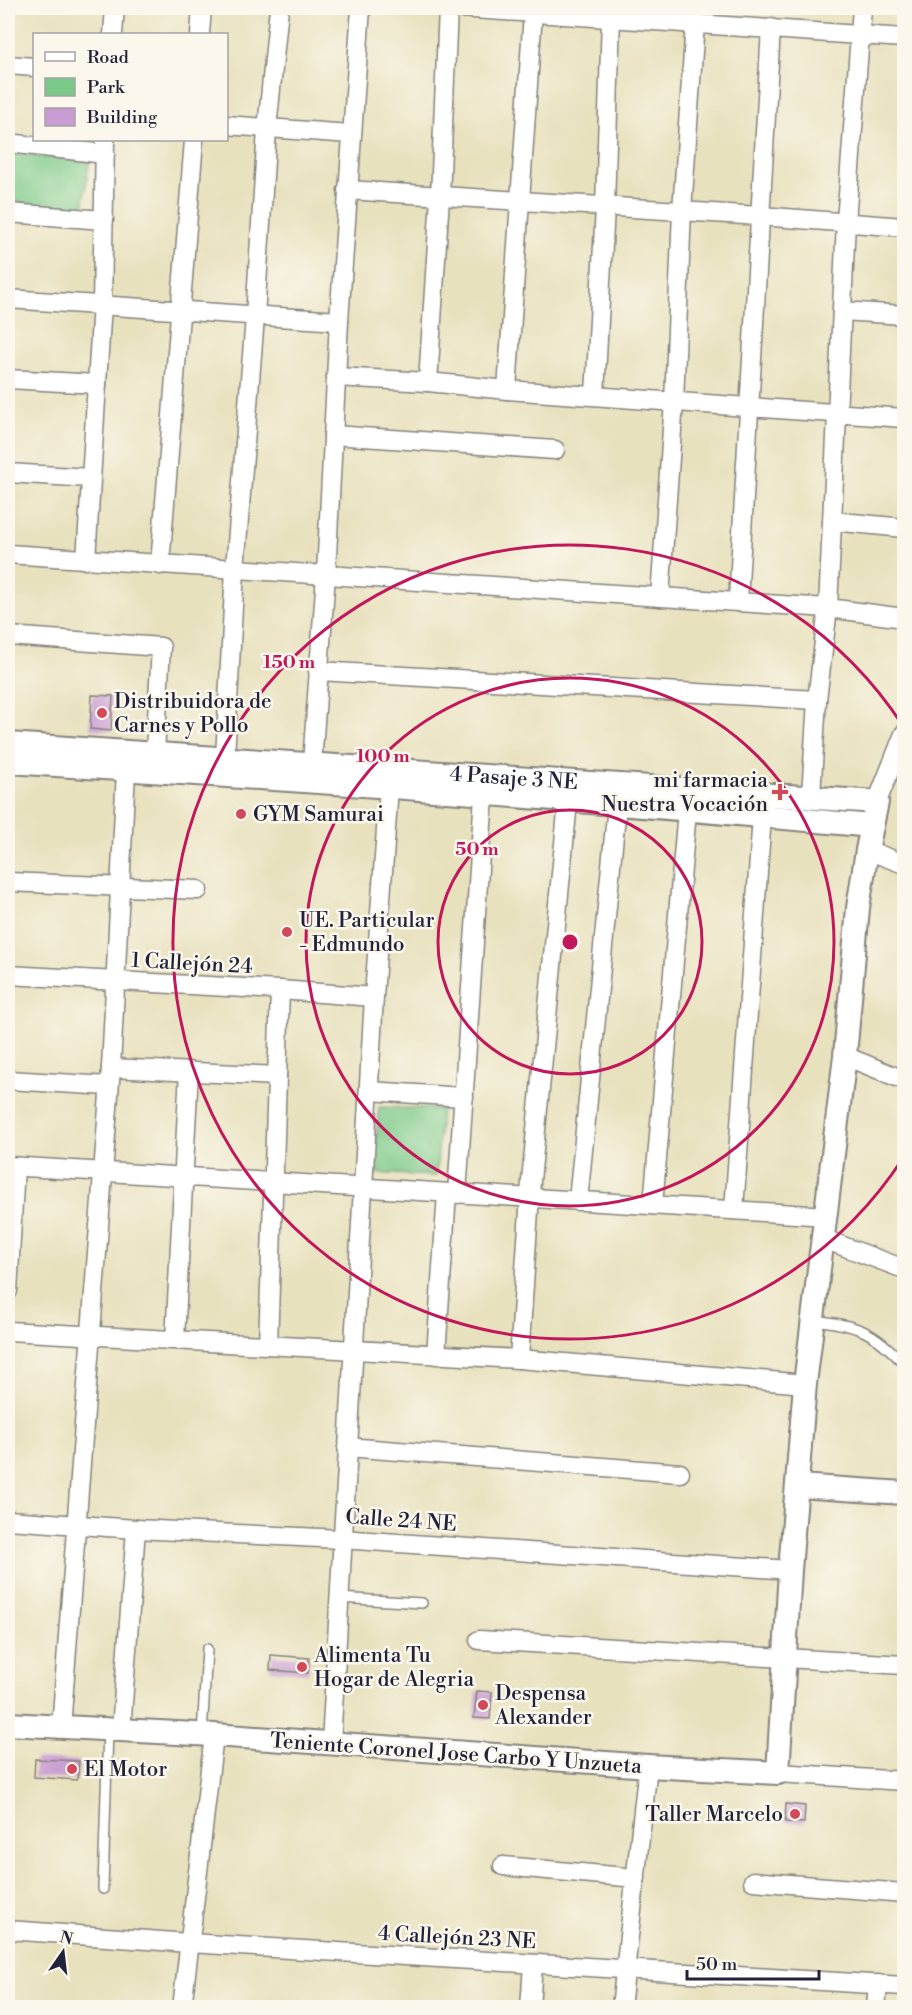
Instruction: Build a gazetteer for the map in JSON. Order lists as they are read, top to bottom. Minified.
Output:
{"streets":{"street":["4 Pasaje 3 NE","1 Callejón 24","Calle 24 NE","Teniente Coronel Jose Carbo Y Unzueta","4 Callejón 23 NE"]},"places":{"other":["Distribuidora de Carnes y Pollo","GYM Samurai","UE. Particular - Edmundo","Alimenta Tu Hogar de Alegria","Despensa Alexander","El Motor","Taller Marcelo"],"health":["mi farmacia Nuestra Vocación"]},"legend":["Road","Park","Building"],"scale_bar":"50 m","north":"top","rings":["150 m","100 m","50 m"]}
